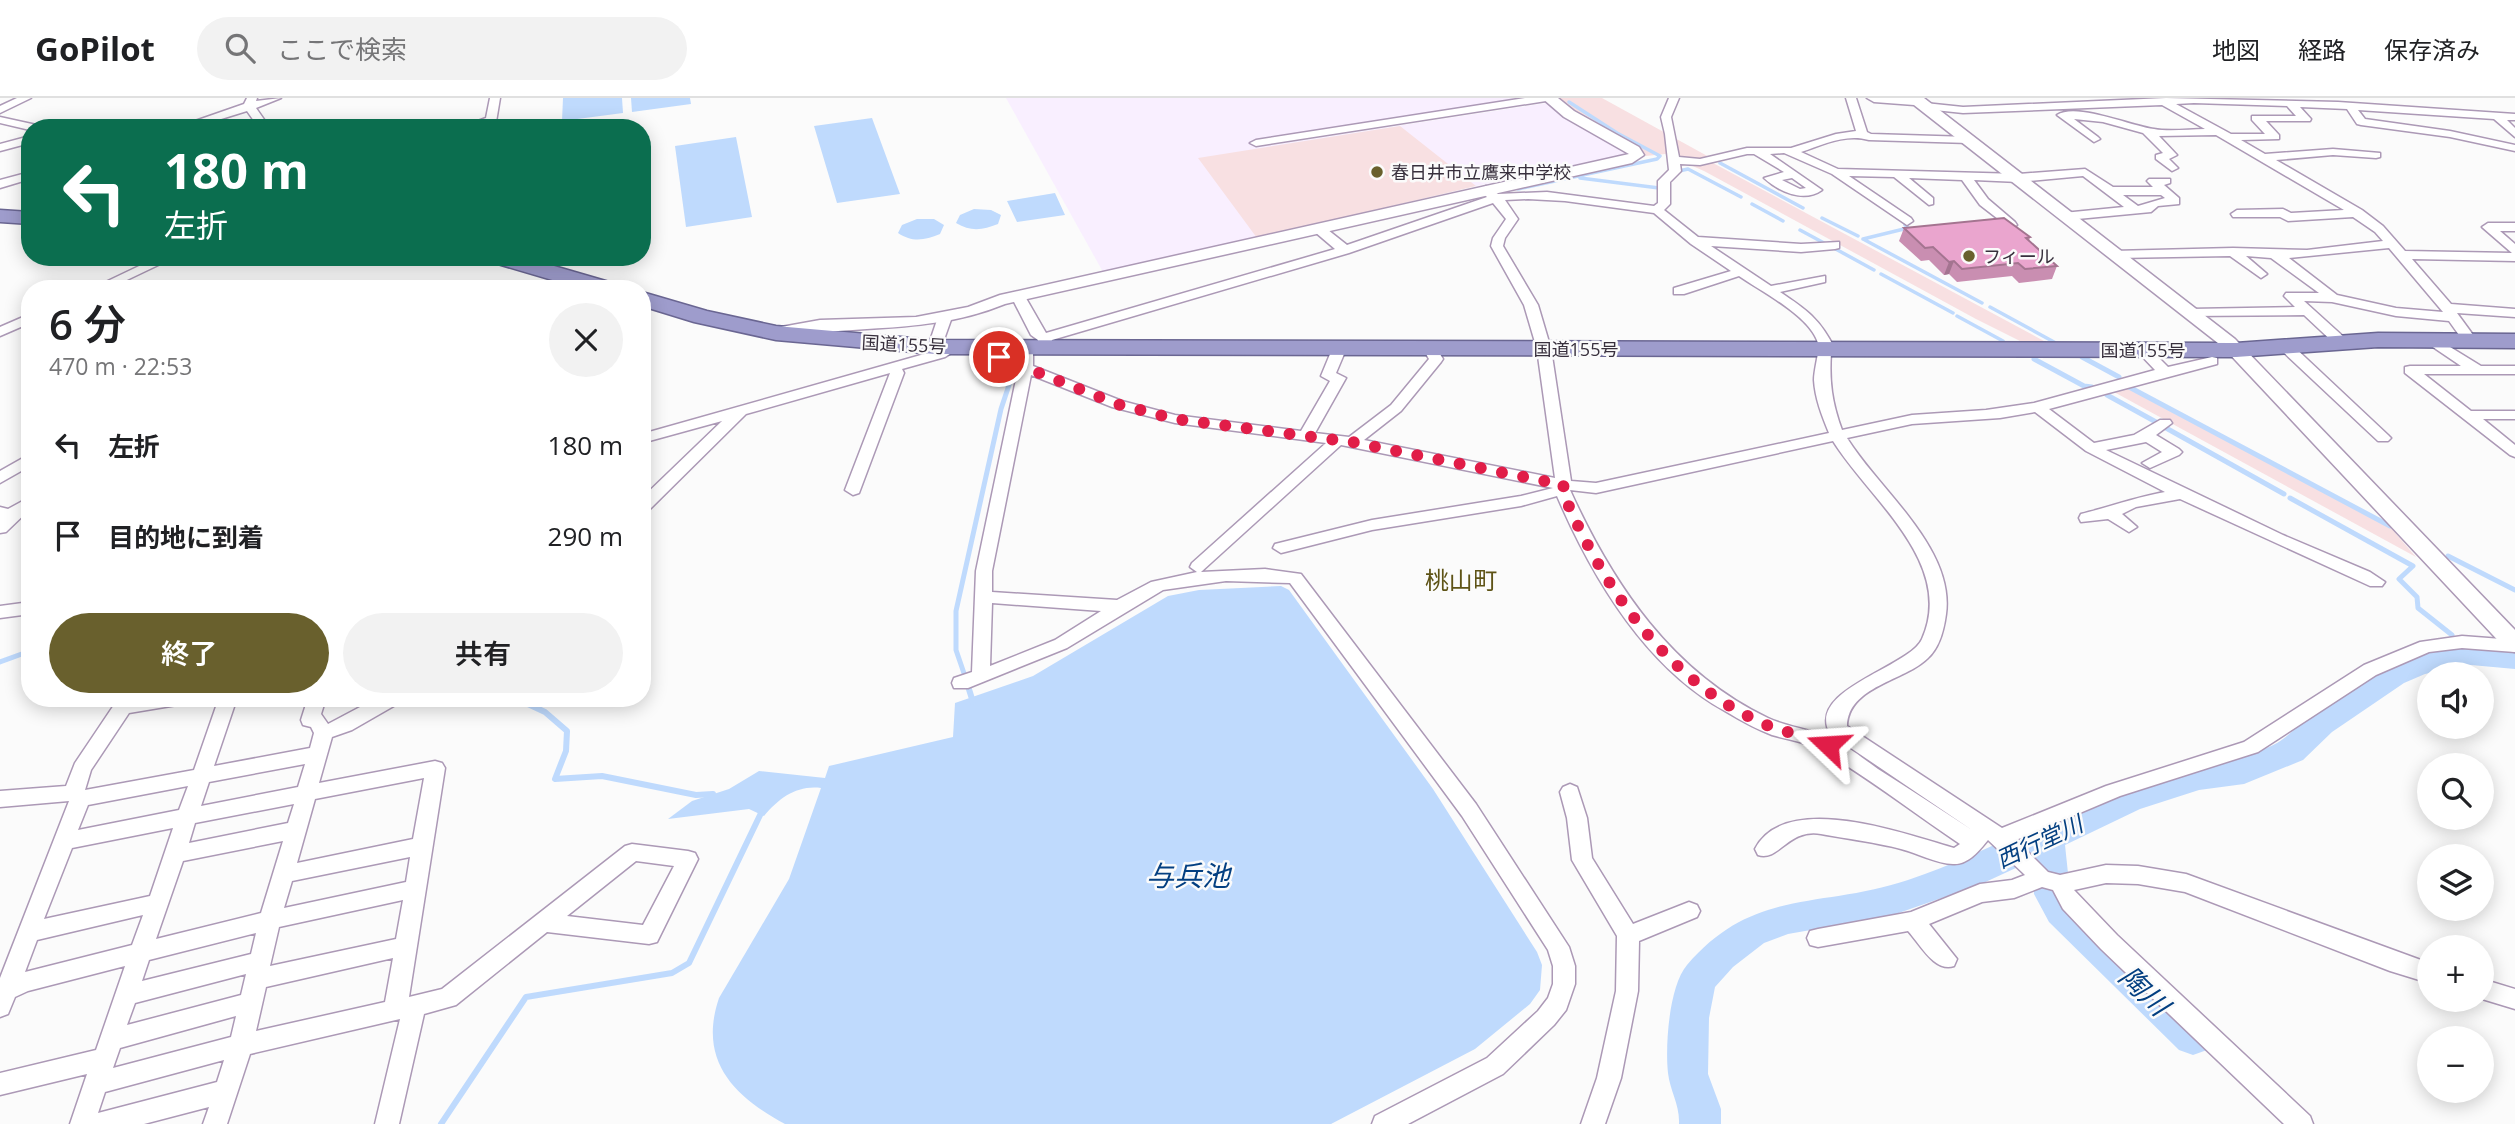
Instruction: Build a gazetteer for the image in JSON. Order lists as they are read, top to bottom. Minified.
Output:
{"streets":{"highway":["国道155号"]},"districts":["桃山町"],"water":["西行堂川","与兵池","陶川"],"places":["春日井市立鷹来中学校","フィール"],"page":{"header":"GoPilot","search":"ここで検索","nav":["地図","経路","保存済み"],"turn":["180 m","左折"],"heading":["6 分","470 m · 22:53"],"list":[{"name":"左折","value":"180 m"},{"name":"目的地に到着","value":"290 m"}],"buttons":["終了","共有"],"map_buttons":["+","−"]}}
